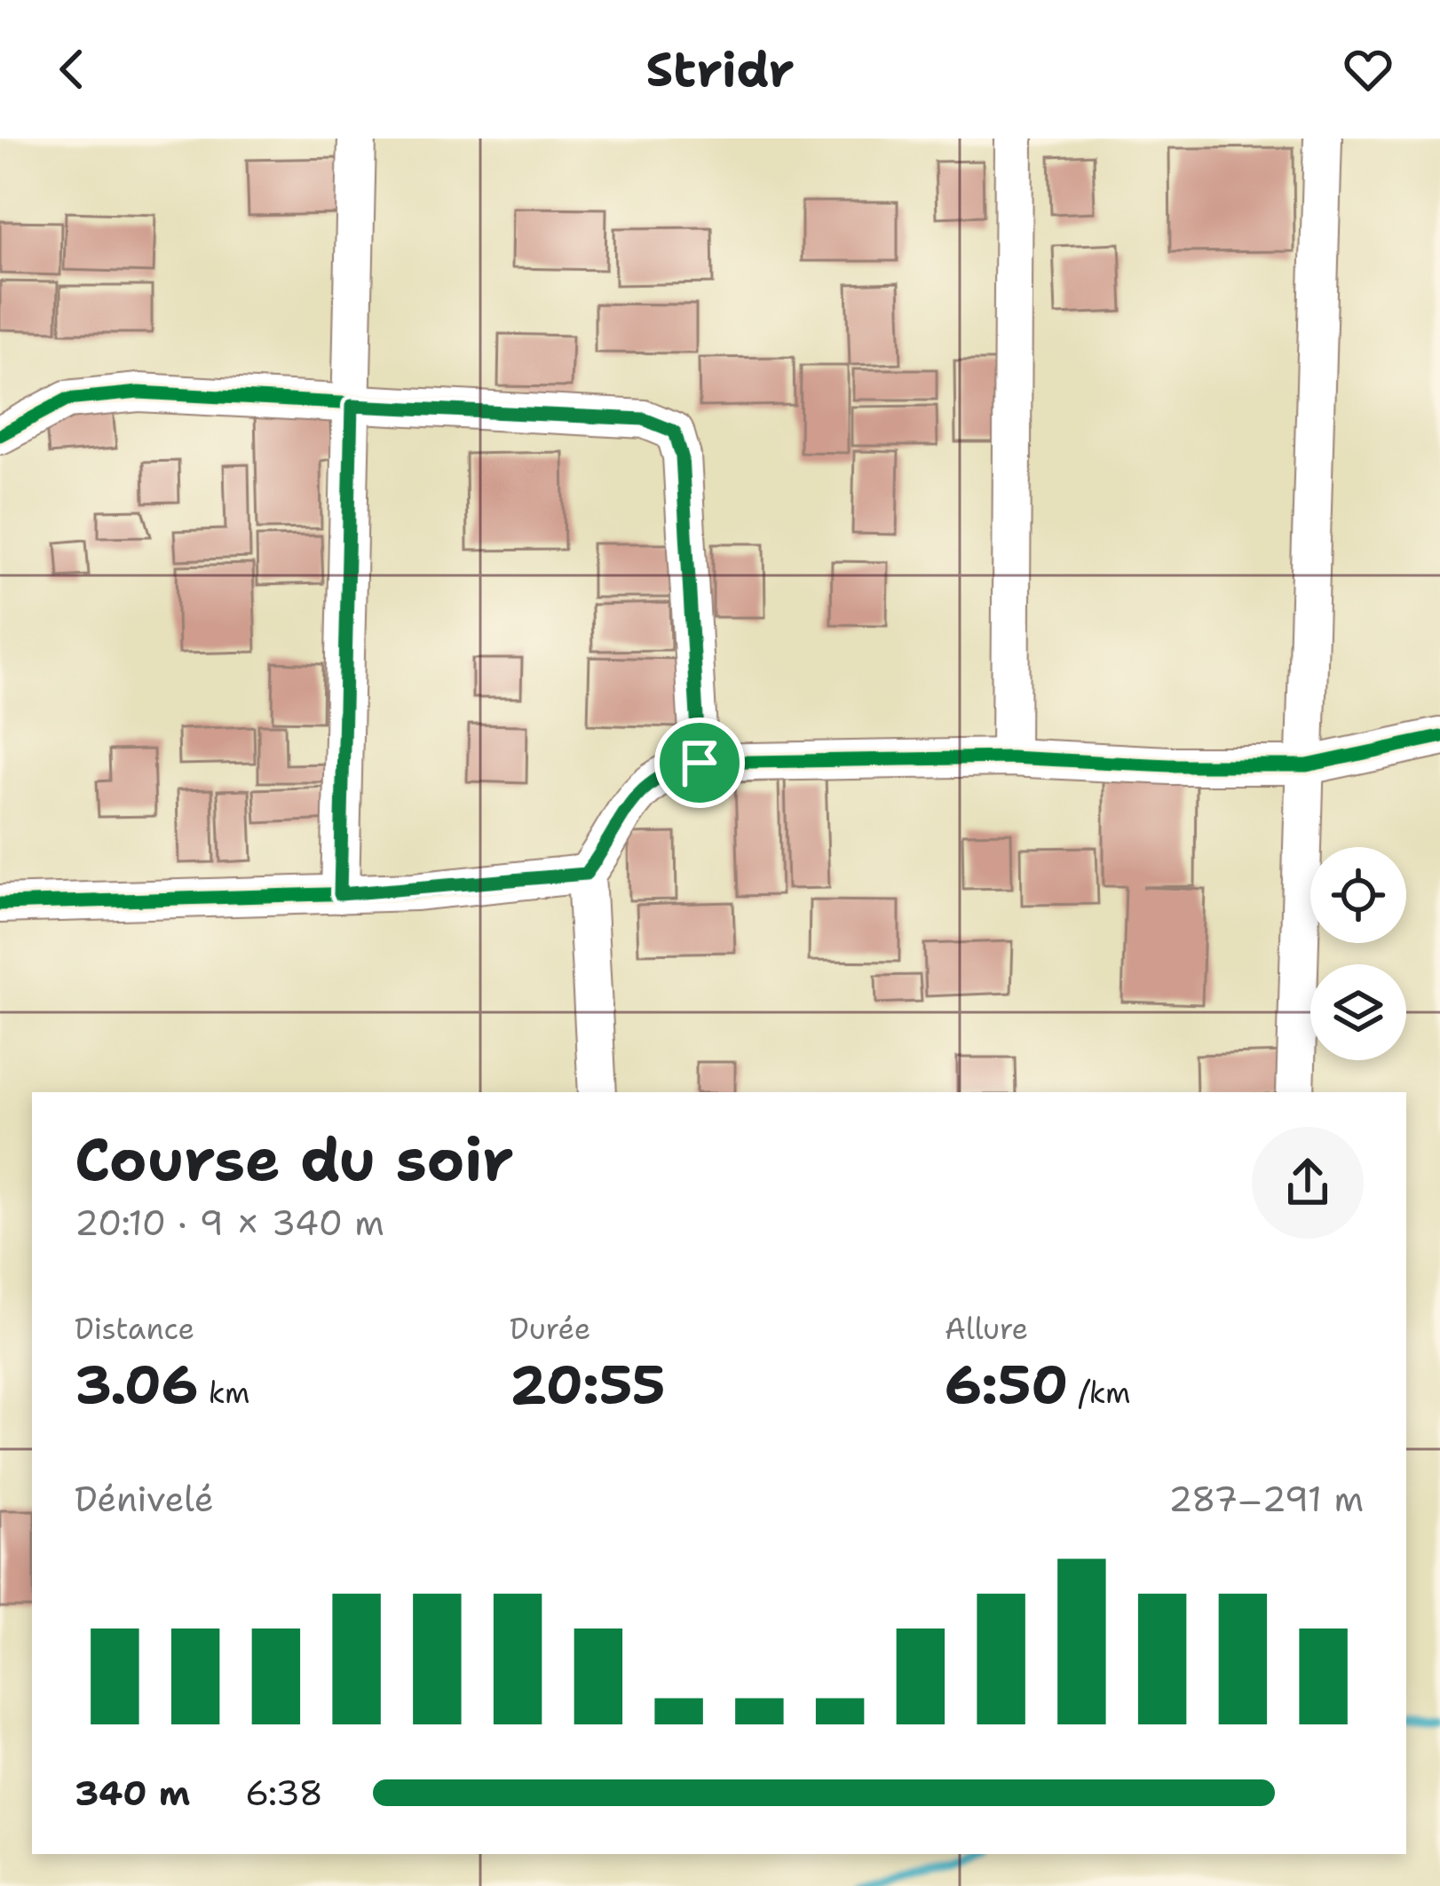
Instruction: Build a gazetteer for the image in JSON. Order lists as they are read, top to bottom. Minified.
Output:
{"page":{"header":"Stridr","heading":["Course du soir","20:10 · 9 × 340 m"],"stats":[["Distance","3.06 km"],["Durée","20:55"],["Allure","6:50 /km"]],"chart":["Dénivelé","287–291 m"],"list":[{"name":"340 m","note":"6:38"}]}}
